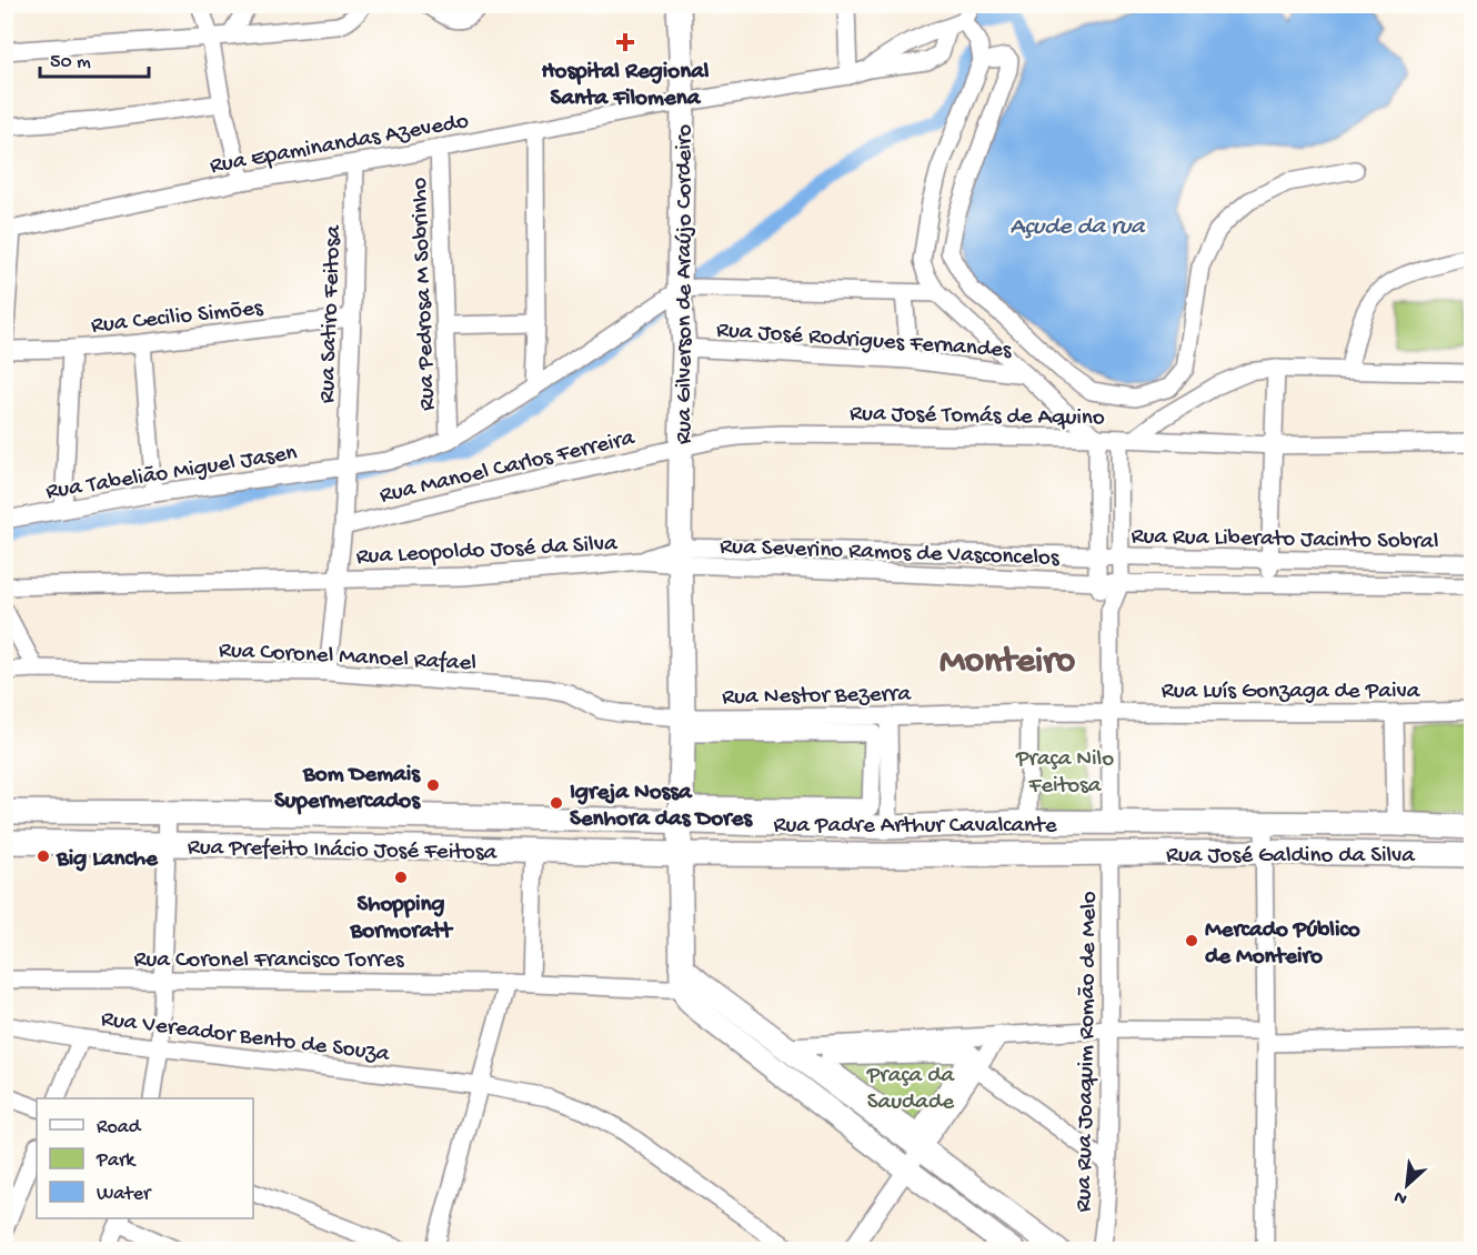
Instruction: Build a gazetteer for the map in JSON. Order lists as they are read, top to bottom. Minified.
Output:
{"streets":{"main road":["Rua Gilverson de Araújo Cordeiro","Rua Padre Arthur Cavalcante","Rua Prefeito Inácio José Feitosa","Rua José Galdino da Silva"],"street":["Rua Epaminandas Azevedo","Rua Pedrosa M Sobrinho","Rua Cecilio Simões","Rua Satiro Feitosa","Rua José Rodrigues Fernandes","Rua José Tomás de Aquino","Rua Manoel Carlos Ferreira","Rua Tabelião Miguel Jasen","Rua Rua Liberato Jacinto Sobral","Rua Leopoldo José da Silva","Rua Severino Ramos de Vasconcelos","Rua Coronel Manoel Rafael","Rua Luís Gonzaga de Paiva","Rua Nestor Bezerra","Rua Coronel Francisco Torres","Rua Vereador Bento de Souza","Rua Rua Joaquim Romão de Melo"]},"crossings":[["Rua Epaminandas Azevedo","Rua Gilverson de Araújo Cordeiro"],["Rua Epaminandas Azevedo","Rua Pedrosa M Sobrinho"],["Rua Epaminandas Azevedo","Rua Satiro Feitosa"],["Rua Gilverson de Araújo Cordeiro","Rua José Rodrigues Fernandes"],["Rua Gilverson de Araújo Cordeiro","Rua José Tomás de Aquino"],["Rua Gilverson de Araújo Cordeiro","Rua Manoel Carlos Ferreira"],["Rua Gilverson de Araújo Cordeiro","Rua Tabelião Miguel Jasen"],["Rua Gilverson de Araújo Cordeiro","Rua Leopoldo José da Silva"],["Rua Gilverson de Araújo Cordeiro","Rua Severino Ramos de Vasconcelos"],["Rua Gilverson de Araújo Cordeiro","Rua Coronel Manoel Rafael"],["Rua Gilverson de Araújo Cordeiro","Rua Nestor Bezerra"],["Rua Gilverson de Araújo Cordeiro","Rua Padre Arthur Cavalcante"],["Rua Gilverson de Araújo Cordeiro","Rua Prefeito Inácio José Feitosa"],["Rua Gilverson de Araújo Cordeiro","Rua Coronel Francisco Torres"],["Rua Pedrosa M Sobrinho","Rua Tabelião Miguel Jasen"],["Rua Cecilio Simões","Rua Satiro Feitosa"],["Rua Satiro Feitosa","Rua Manoel Carlos Ferreira"],["Rua Satiro Feitosa","Rua Tabelião Miguel Jasen"],["Rua Satiro Feitosa","Rua Leopoldo José da Silva"],["Rua Satiro Feitosa","Rua Coronel Manoel Rafael"],["Rua José Rodrigues Fernandes","Rua José Tomás de Aquino"],["Rua José Tomás de Aquino","Rua Manoel Carlos Ferreira"],["Rua Rua Liberato Jacinto Sobral","Rua Severino Ramos de Vasconcelos"],["Rua Leopoldo José da Silva","Rua Severino Ramos de Vasconcelos"],["Rua Coronel Manoel Rafael","Rua Nestor Bezerra"],["Rua Luís Gonzaga de Paiva","Rua Nestor Bezerra"],["Rua Padre Arthur Cavalcante","Rua Prefeito Inácio José Feitosa"],["Rua Padre Arthur Cavalcante","Rua José Galdino da Silva"],["Rua Padre Arthur Cavalcante","Rua Rua Joaquim Romão de Melo"],["Rua José Galdino da Silva","Rua Rua Joaquim Romão de Melo"]],"districts":["Monteiro"],"water":["Açude da rua"],"parks":["Praça Nilo Feitosa","Praça da Saudade"],"places":{"health":["Hospital Regional Santa Filomena"],"other":["Bom Demais Supermercados","Igreja Nossa Senhora das Dores","Big Lanche","Shopping Bormoratt","Mercado Público de Monteiro"]},"legend":["Road","Park","Water"],"scale_bar":"50 m","north":"bottom left"}
